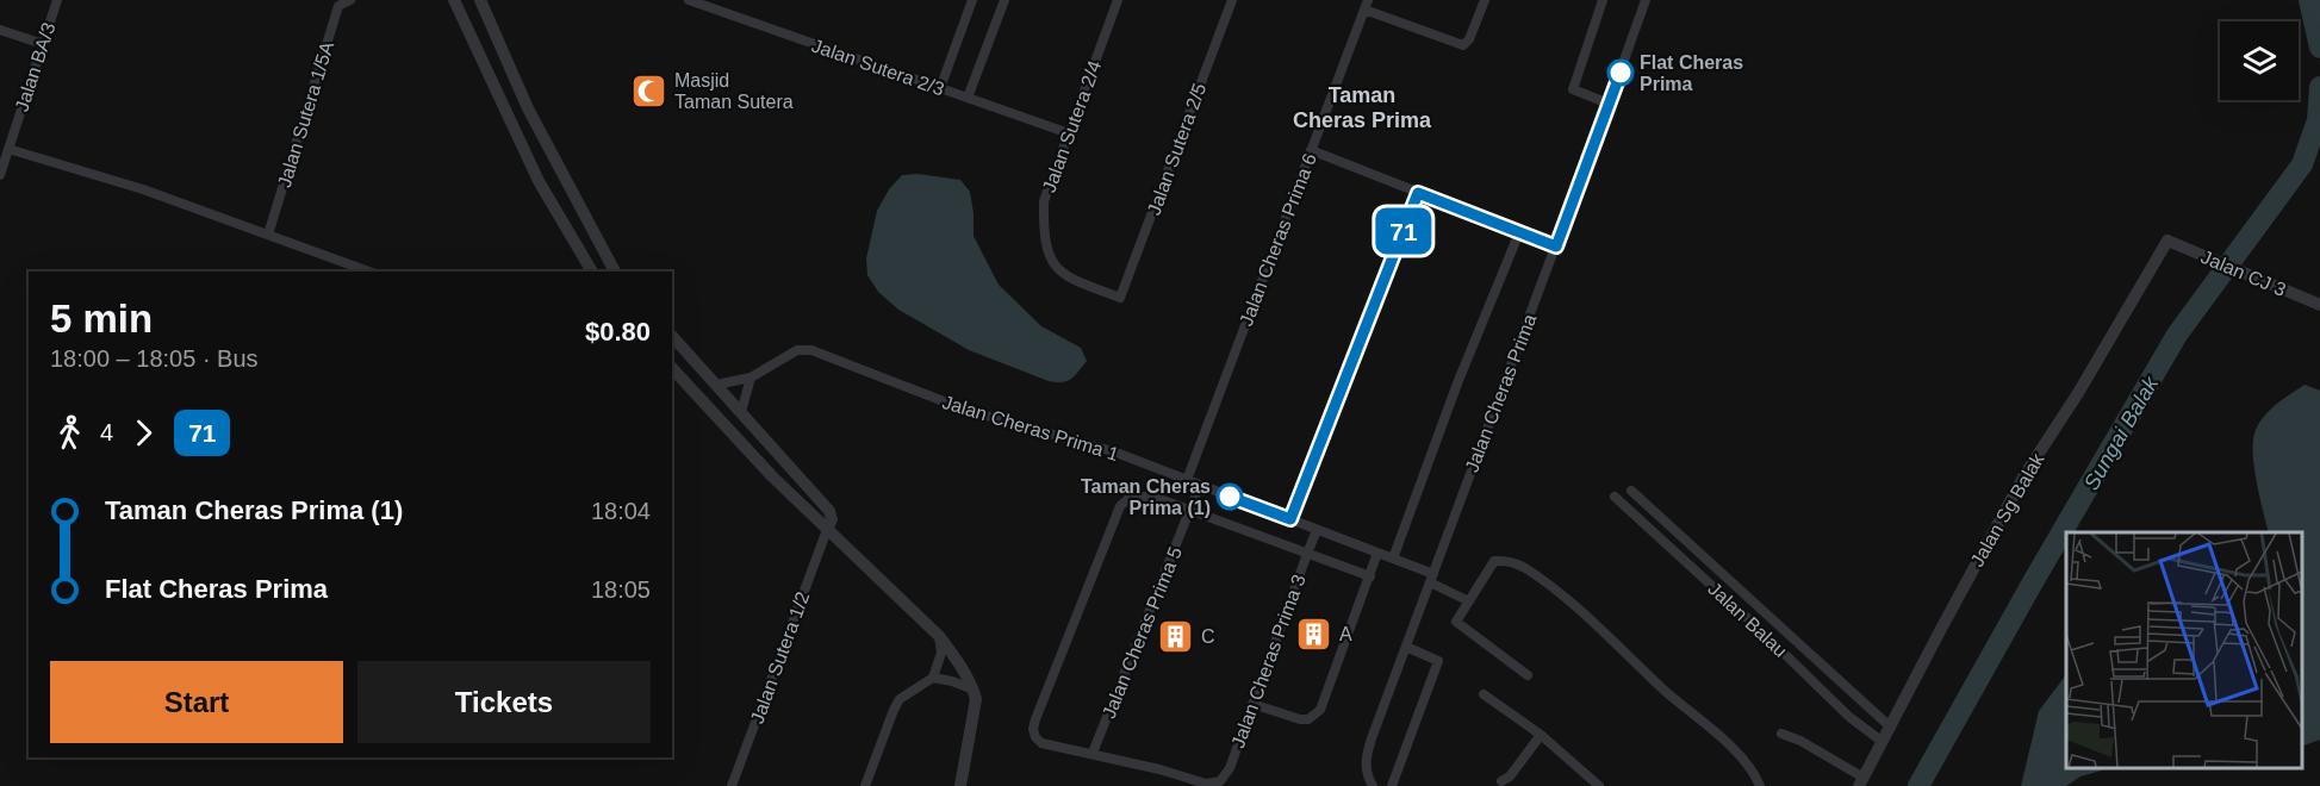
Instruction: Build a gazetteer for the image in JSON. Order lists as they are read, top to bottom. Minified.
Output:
{"streets":{"street":["Jalan BA/3","Jalan Sutera 2/3","Jalan Sutera 1/5A","Jalan Sutera 2/4","Jalan Sutera 2/5","Jalan Cheras Prima 6","Jalan CJ 3","Jalan Cheras Prima","Jalan Cheras Prima 1","Jalan Sg Balak","Jalan Balau","Jalan Cheras Prima 5","Jalan Sutera 1/2","Jalan Cheras Prima 3"]},"crossings":[["Jalan Sutera 2/3","Jalan Sutera 2/4"],["Jalan Sutera 2/4","Jalan Sutera 2/5"],["Jalan Cheras Prima 6","Jalan Cheras Prima 1"],["Jalan CJ 3","Jalan Sg Balak"],["Jalan Cheras Prima","Jalan Cheras Prima 1"],["Jalan Cheras Prima 1","Jalan Cheras Prima 5"],["Jalan Cheras Prima 1","Jalan Cheras Prima 3"],["Jalan Sg Balak","Jalan Balau"],["Jalan Cheras Prima 5","Jalan Cheras Prima 3"]],"districts":["Taman Cheras Prima"],"water":["Sungai Balak"],"places":{"other":["Flat Cheras Prima","Taman Cheras Prima (1)"],"mosque":["Masjid Taman Sutera"],"building":["A","C"]},"lines":["bus line 71"],"page":{"on_map":"71","heading":["5 min","18:00 – 18:05 · Bus","$0.80"],"legs":["4","71"],"list":[{"name":"Taman Cheras Prima (1)","value":"18:04"},{"name":"Flat Cheras Prima","value":"18:05"}],"buttons":["Start","Tickets"]}}
